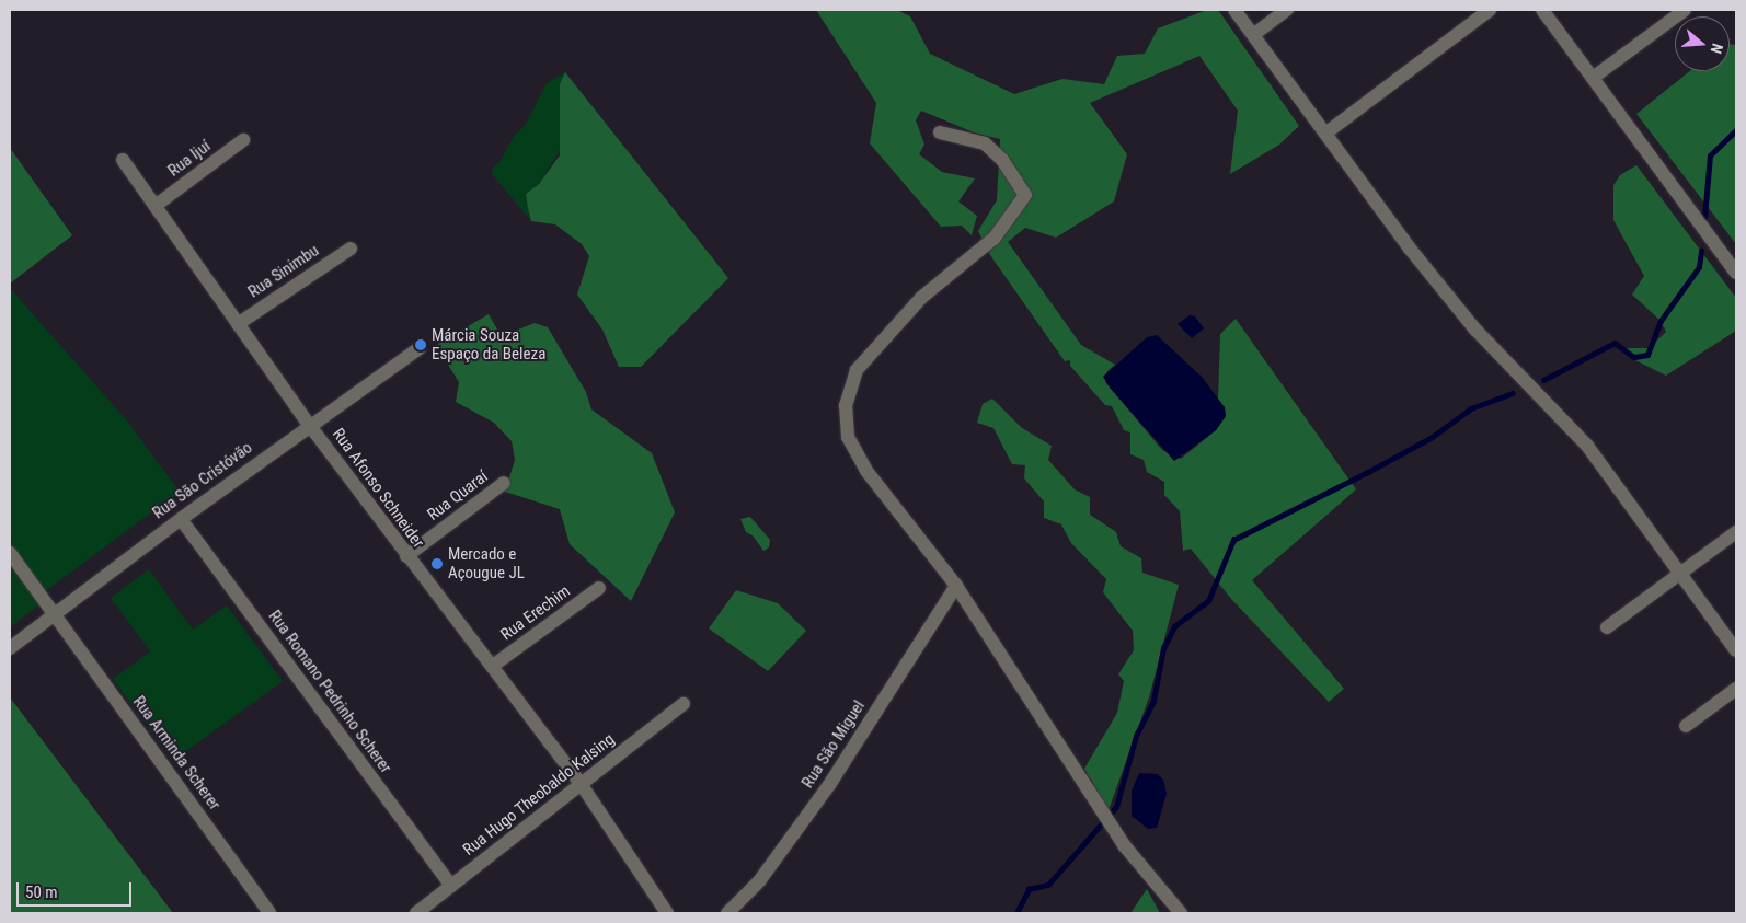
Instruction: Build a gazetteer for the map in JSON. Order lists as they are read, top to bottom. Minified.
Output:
{"streets":{"street":["Rua Ijuí","Rua Sinimbu","Rua São Cristóvão","Rua Afonso Schneider","Rua Quaraí","Rua Erechim","Rua Romano Pedrinho Scherer","Rua São Miguel","Rua Arminda Scherer","Rua Hugo Theobaldo Kalsing"]},"crossings":[["Rua Ijuí","Rua Afonso Schneider"],["Rua Sinimbu","Rua Afonso Schneider"],["Rua São Cristóvão","Rua Afonso Schneider"],["Rua São Cristóvão","Rua Romano Pedrinho Scherer"],["Rua São Cristóvão","Rua Arminda Scherer"],["Rua Afonso Schneider","Rua Quaraí"],["Rua Afonso Schneider","Rua Erechim"],["Rua Afonso Schneider","Rua Hugo Theobaldo Kalsing"],["Rua Romano Pedrinho Scherer","Rua Hugo Theobaldo Kalsing"]],"places":["Márcia Souza Espaço da Beleza","Mercado e Açougue JL"],"scale_bar":"50 m","north":"right"}
